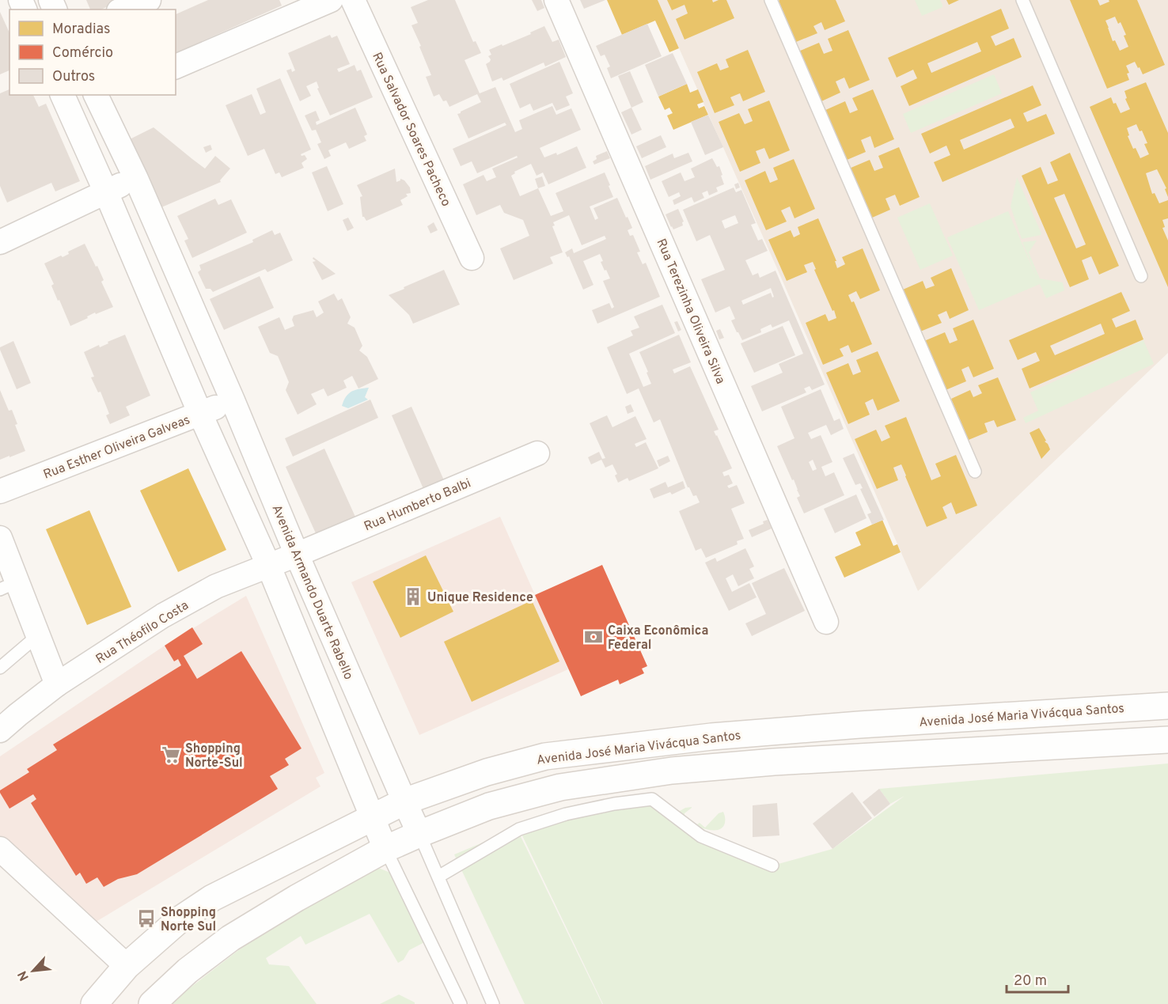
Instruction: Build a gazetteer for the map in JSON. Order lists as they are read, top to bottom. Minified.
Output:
{"streets":{"main road":["Avenida José Maria Vivácqua Santos"],"street":["Rua Salvador Soares Pacheco","Rua Terezinha Oliveira Silva","Rua Esther Oliveira Galveas","Rua Humberto Balbi","Avenida Armando Duarte Rabello","Rua Théofilo Costa"]},"crossings":[["Rua Esther Oliveira Galveas","Avenida Armando Duarte Rabello"],["Rua Humberto Balbi","Avenida Armando Duarte Rabello"],["Rua Humberto Balbi","Rua Théofilo Costa"],["Avenida Armando Duarte Rabello","Rua Théofilo Costa"],["Avenida Armando Duarte Rabello","Avenida José Maria Vivácqua Santos"]],"places":{"building":["Unique Residence"],"bank":["Caixa Econômica Federal"],"supermarket":["Shopping Norte-Sul"],"bus stop":["Shopping Norte Sul"]},"legend":["Moradias","Comércio","Outros"],"scale_bar":"20 m","north":"bottom left"}
